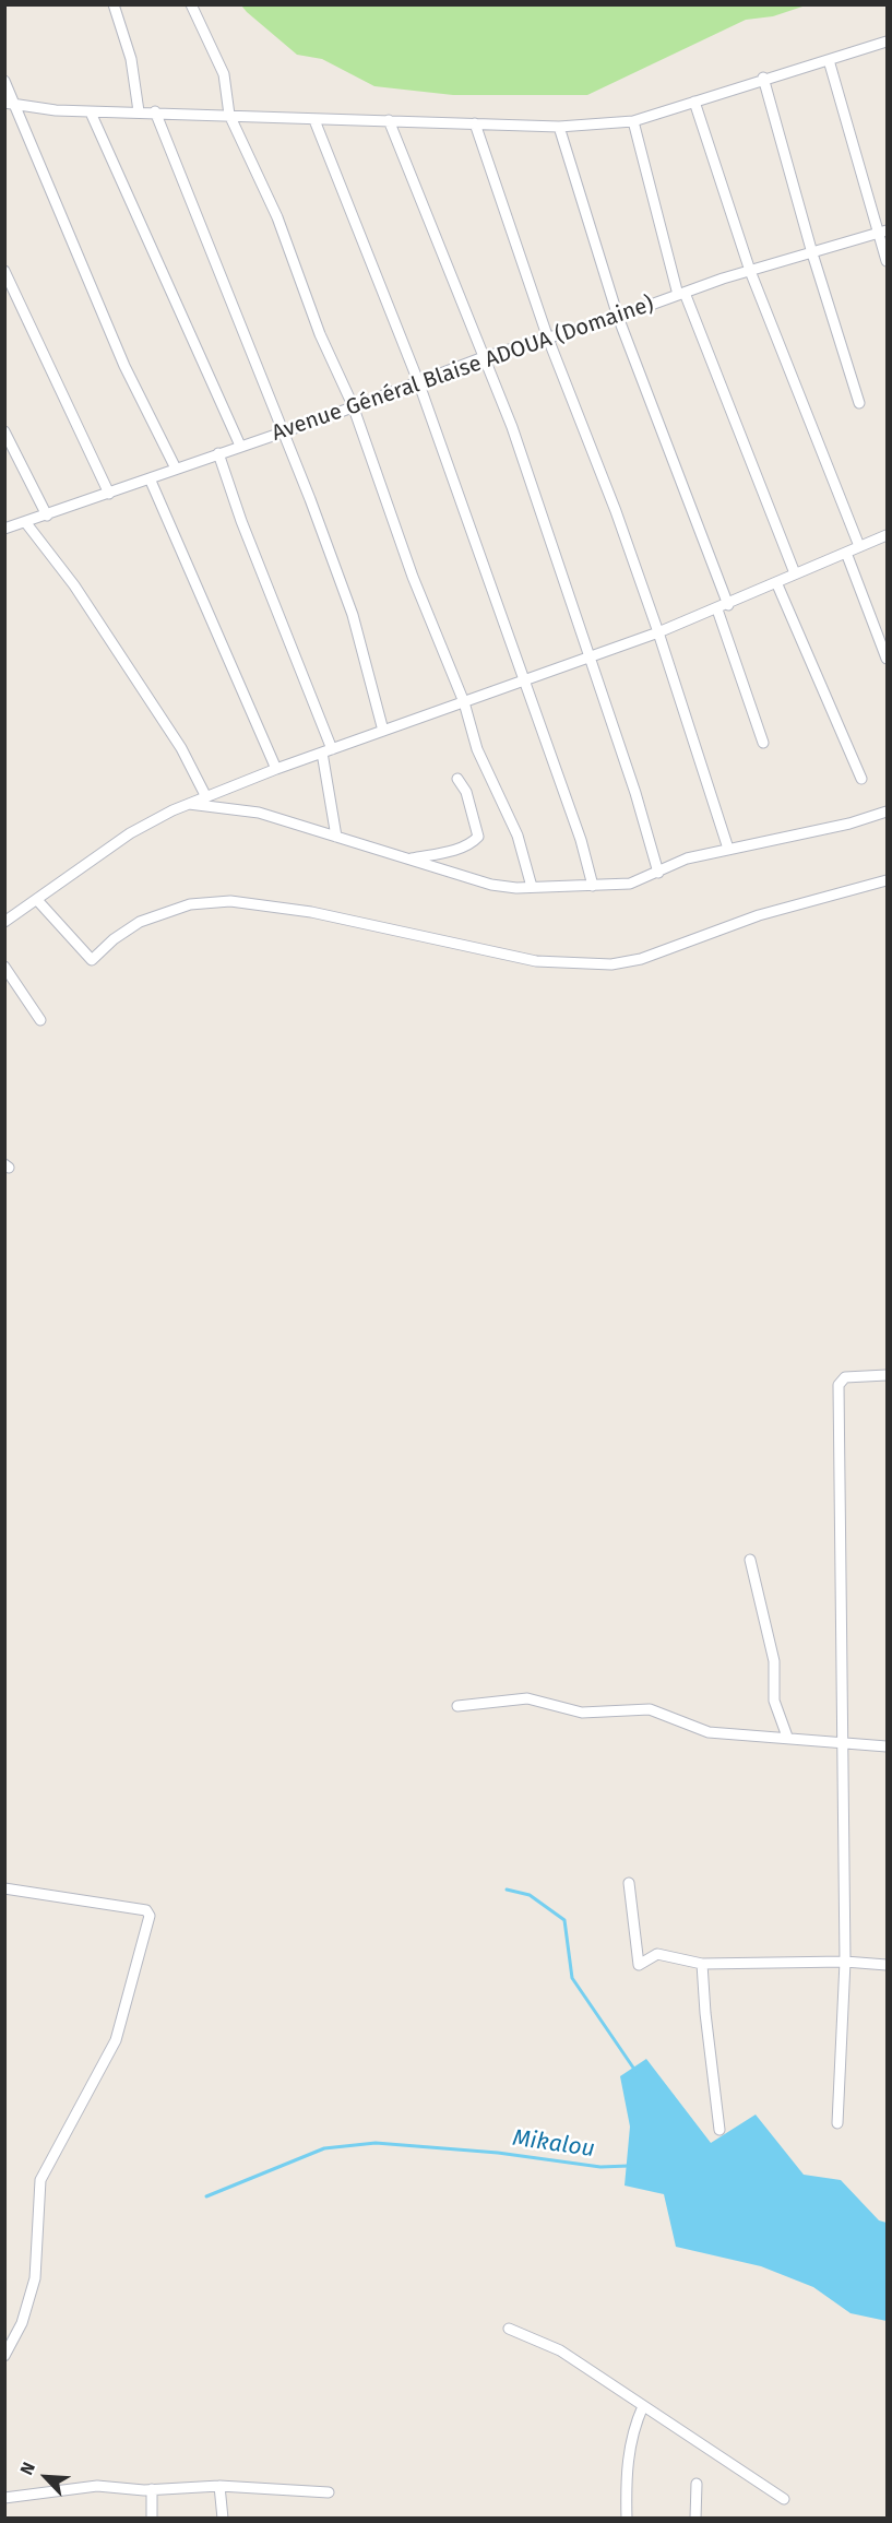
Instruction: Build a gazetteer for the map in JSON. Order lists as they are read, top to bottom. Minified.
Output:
{"streets":{"street":["Avenue Général Blaise ADOUA (Domaine)"]},"water":["Mikalou"],"north":"top left"}
